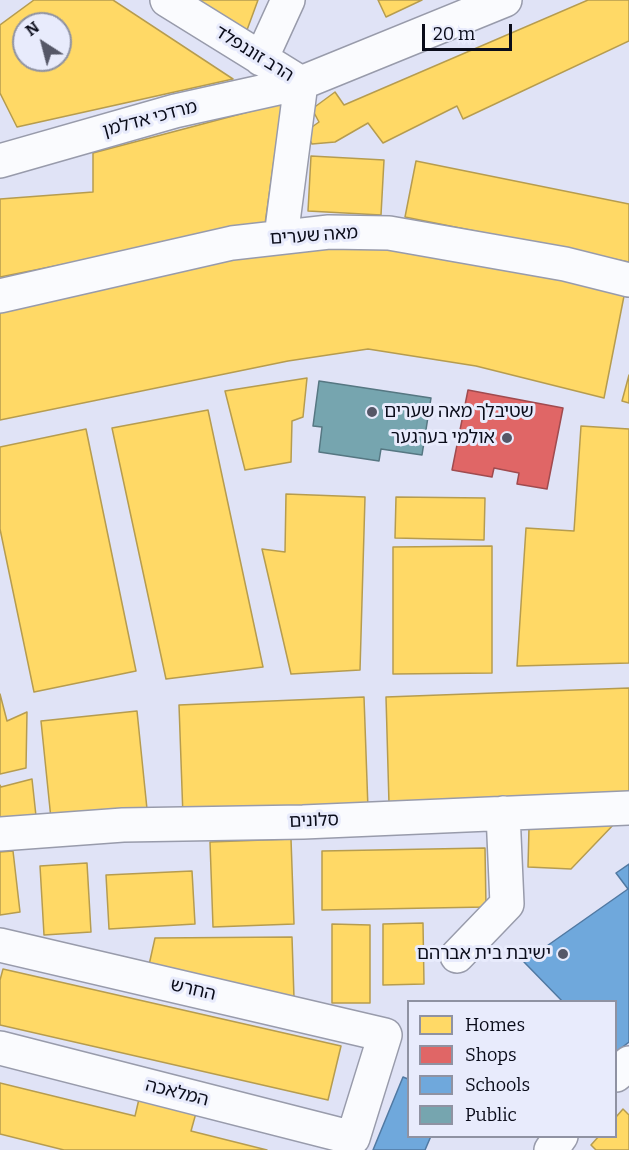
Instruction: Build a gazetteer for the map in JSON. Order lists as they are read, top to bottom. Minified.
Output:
{"streets":{"street":["הרב זוננפלד","מרדכי אדלמן","מאה שערים","סלונים","החרש","המלאכה"]},"crossings":[["הרב זוננפלד","מרדכי אדלמן"],["הרב זוננפלד","מאה שערים"],["החרש","המלאכה"]],"places":["שטיבלך מאה שערים","אולמי בערגער","ישיבת בית אברהם"],"legend":["Homes","Shops","Schools","Public"],"scale_bar":"20 m","north":"top left"}
